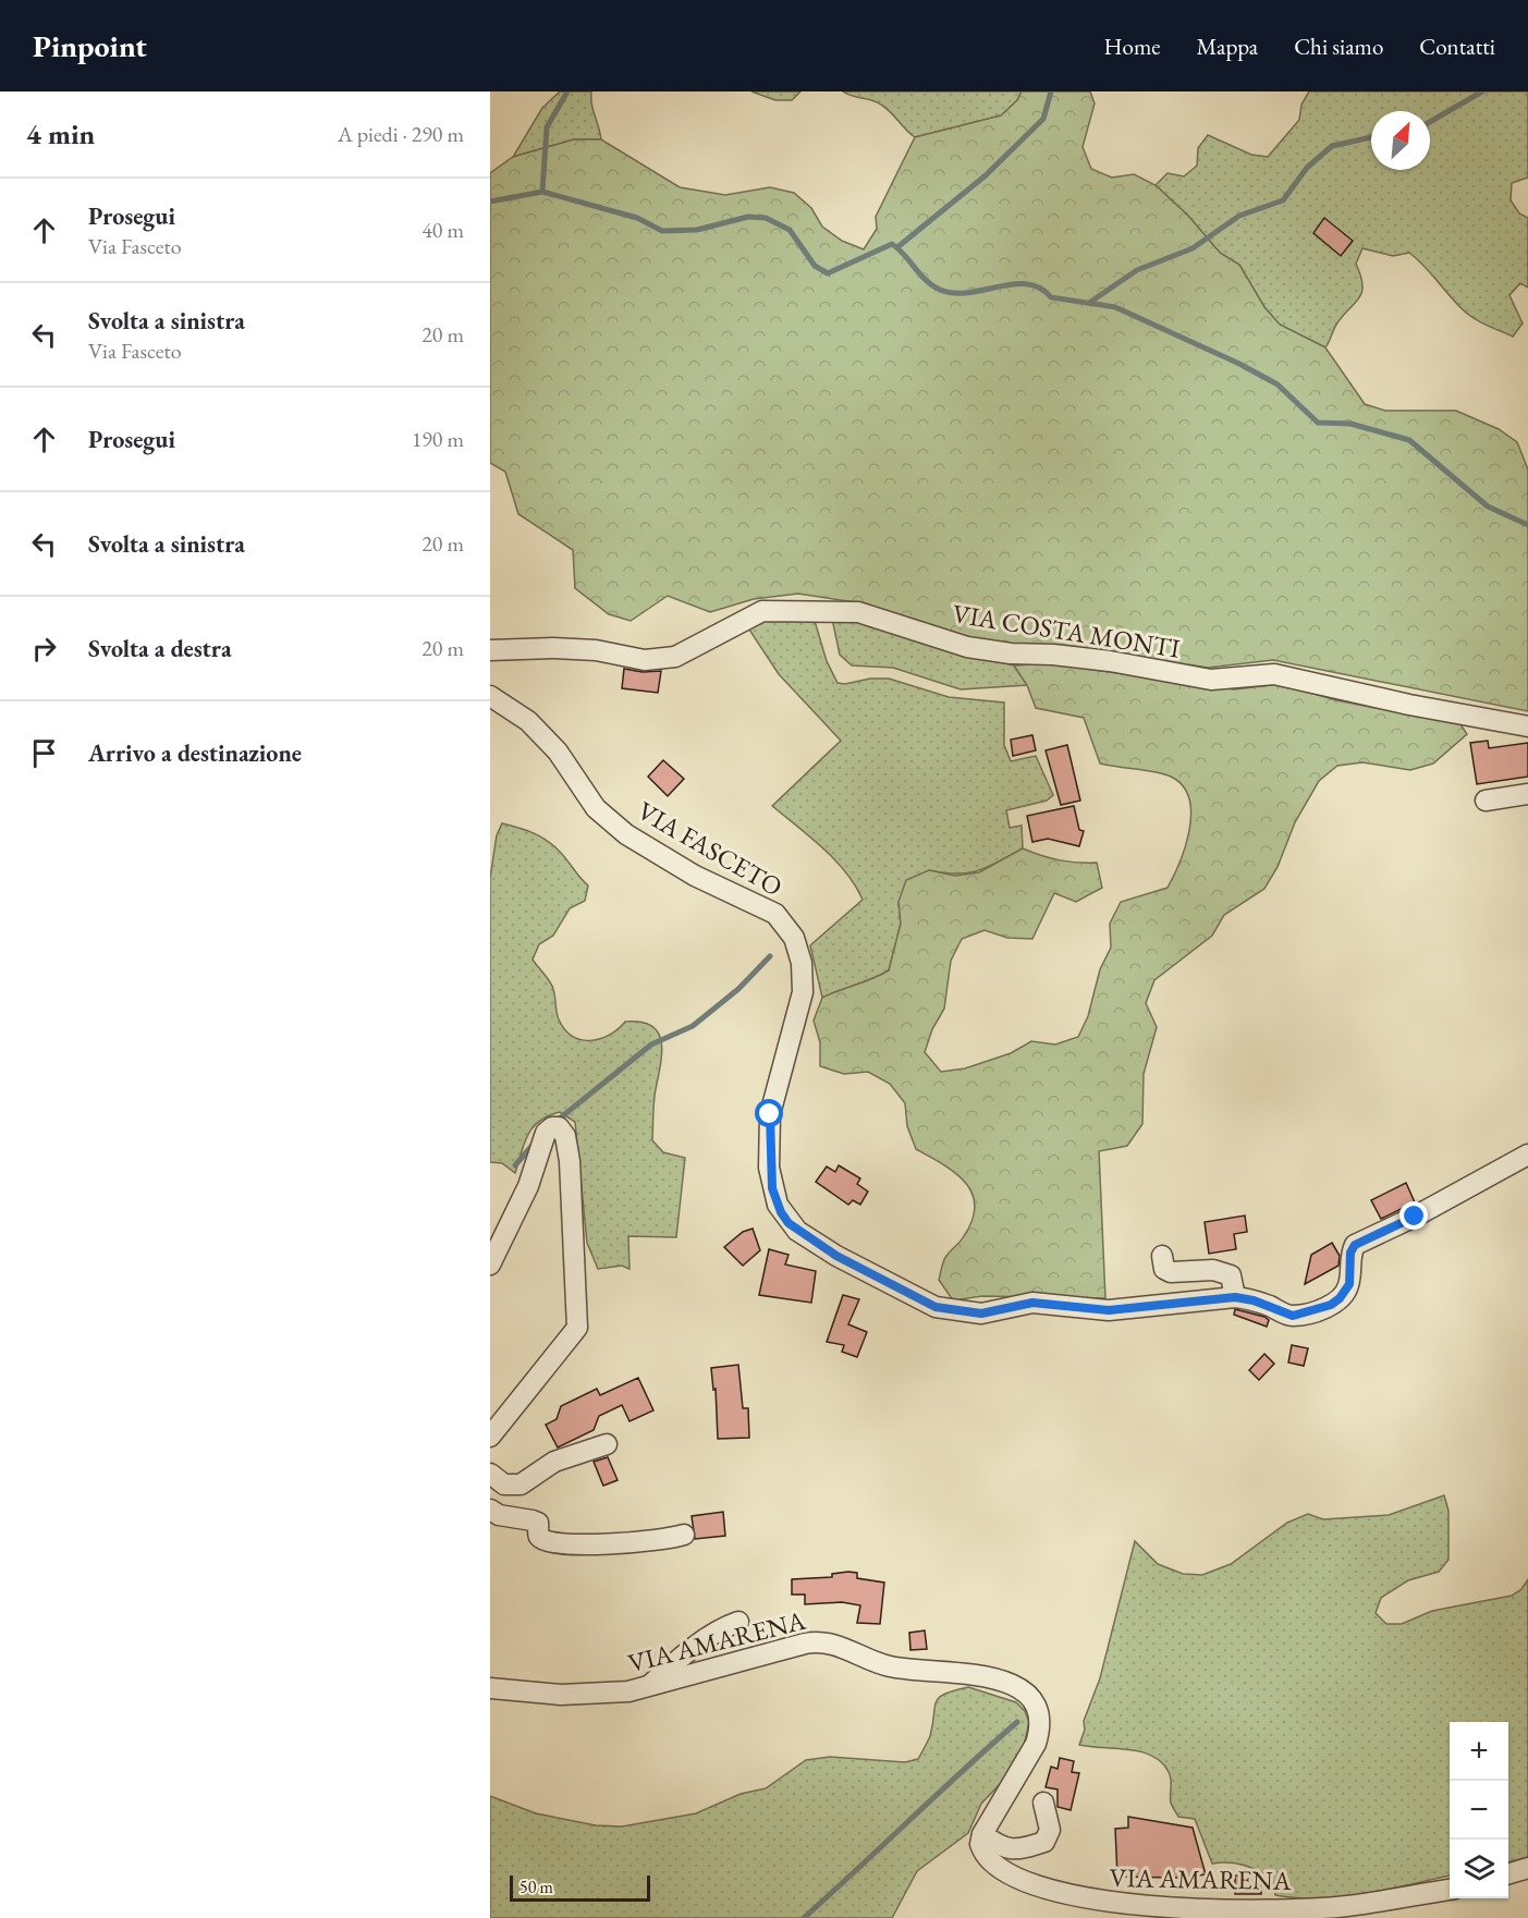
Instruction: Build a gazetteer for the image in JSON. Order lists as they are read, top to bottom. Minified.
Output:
{"streets":{"street":["VIA COSTA MONTI","VIA FASCETO","VIA AMARENA"]},"scale_bar":"50 m","north":"top right","page":{"header":"Pinpoint","nav":["Home","Mappa","Chi siamo","Contatti"],"heading":["4 min","A piedi · 290 m"],"list":[["Prosegui","Via Fasceto","40 m"],["Svolta a sinistra","Via Fasceto","20 m"],["Prosegui","190 m"],["Svolta a sinistra","20 m"],["Svolta a destra","20 m"],"Arrivo a destinazione"],"map_buttons":["+","−"],"scale":"50 m"}}
